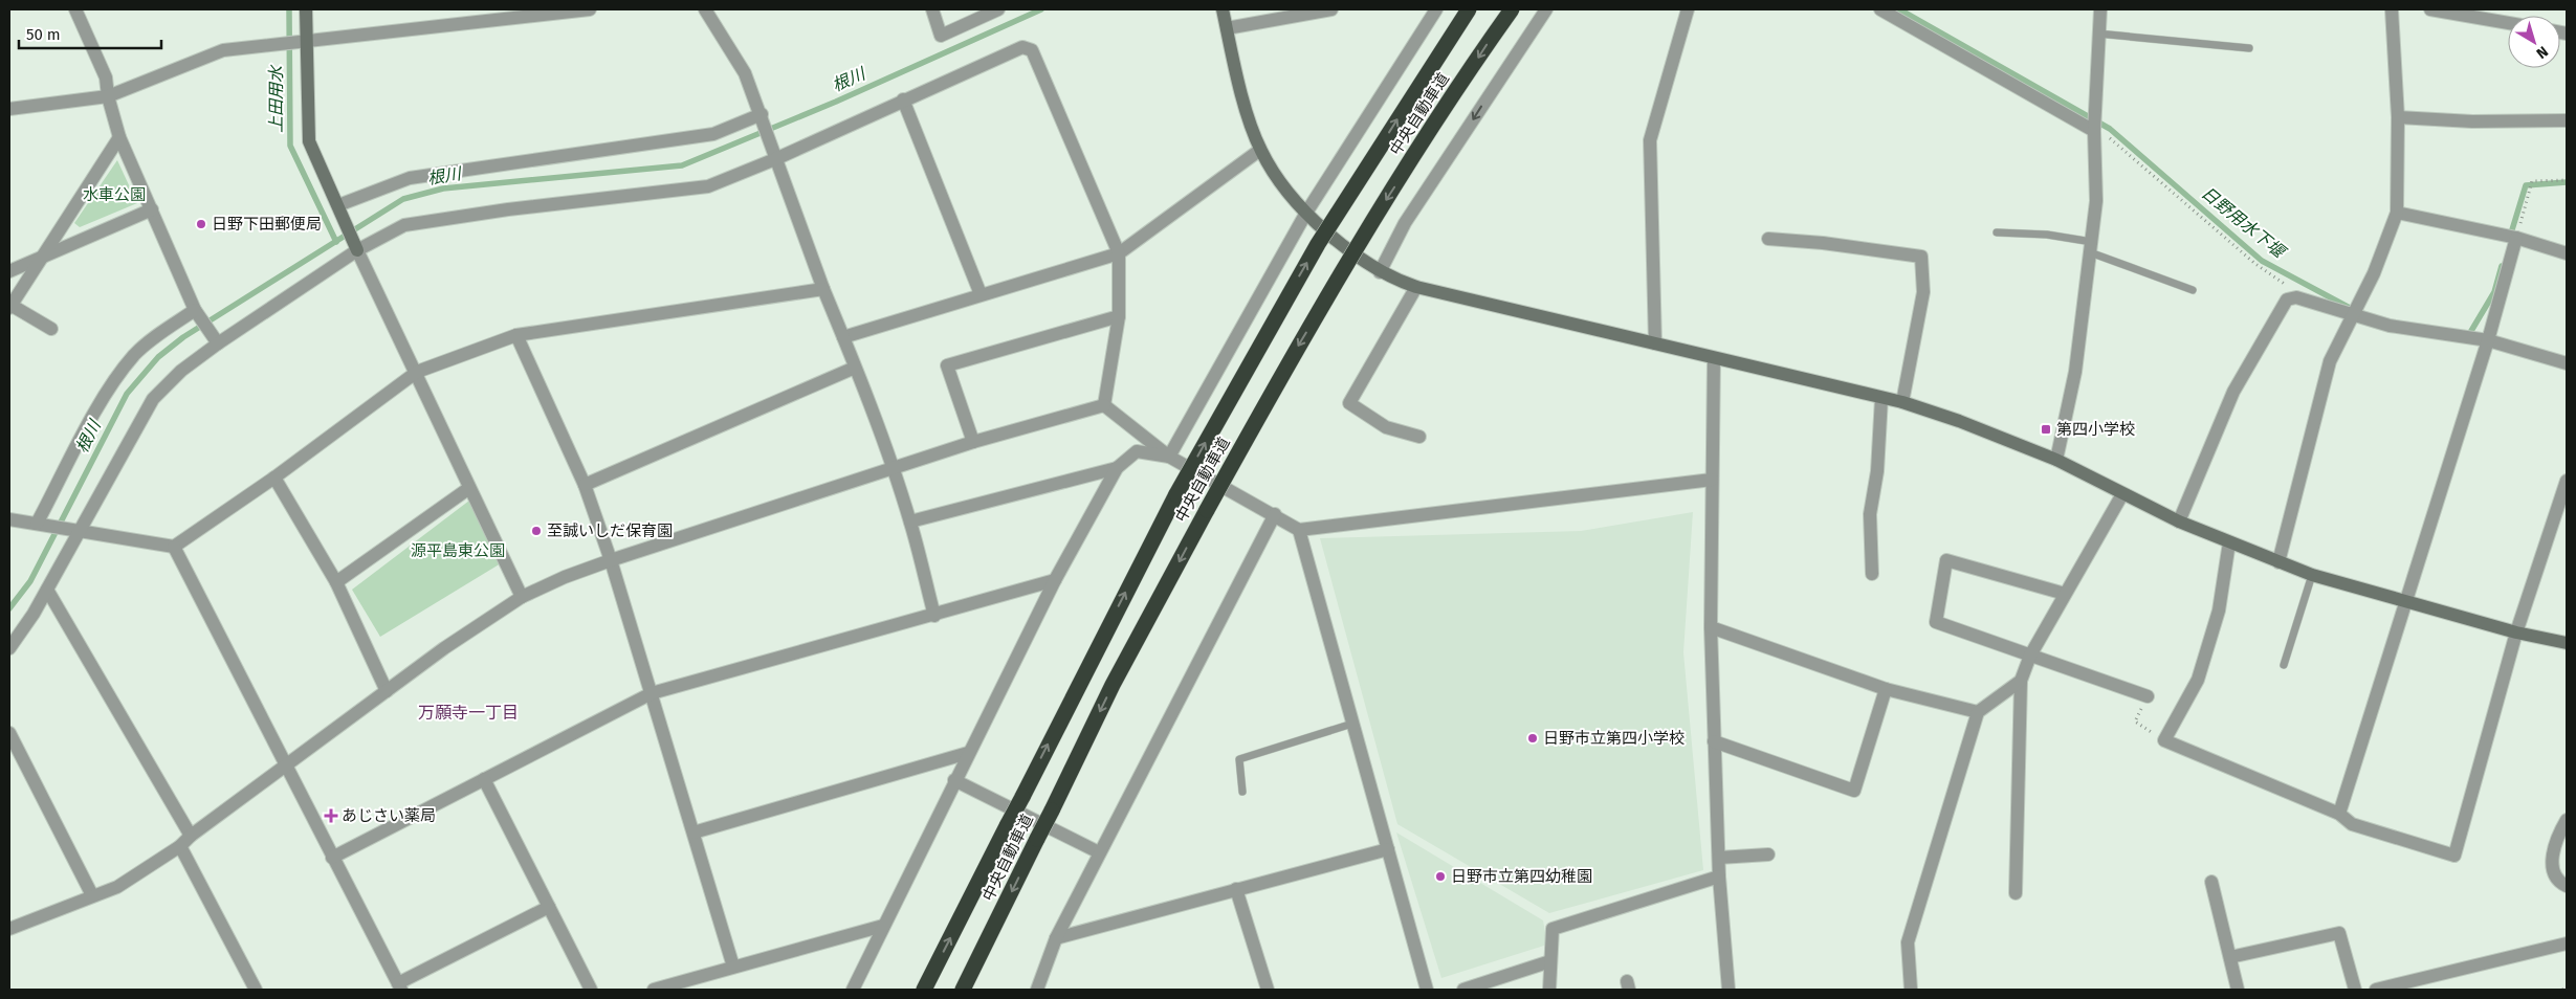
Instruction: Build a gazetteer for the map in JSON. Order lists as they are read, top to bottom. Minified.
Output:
{"streets":{"highway":["中央自動車道"]},"districts":["万願寺一丁目"],"water":["根川","上田用水","日野用水下堰"],"parks":["水車公園","源平島東公園"],"places":{"other":["日野下田郵便局","至誠いしだ保育園","日野市立第四小学校","日野市立第四幼稚園"],"transit":["第四小学校"],"health":["あじさい薬局"]},"scale_bar":"50 m","north":"bottom right"}
